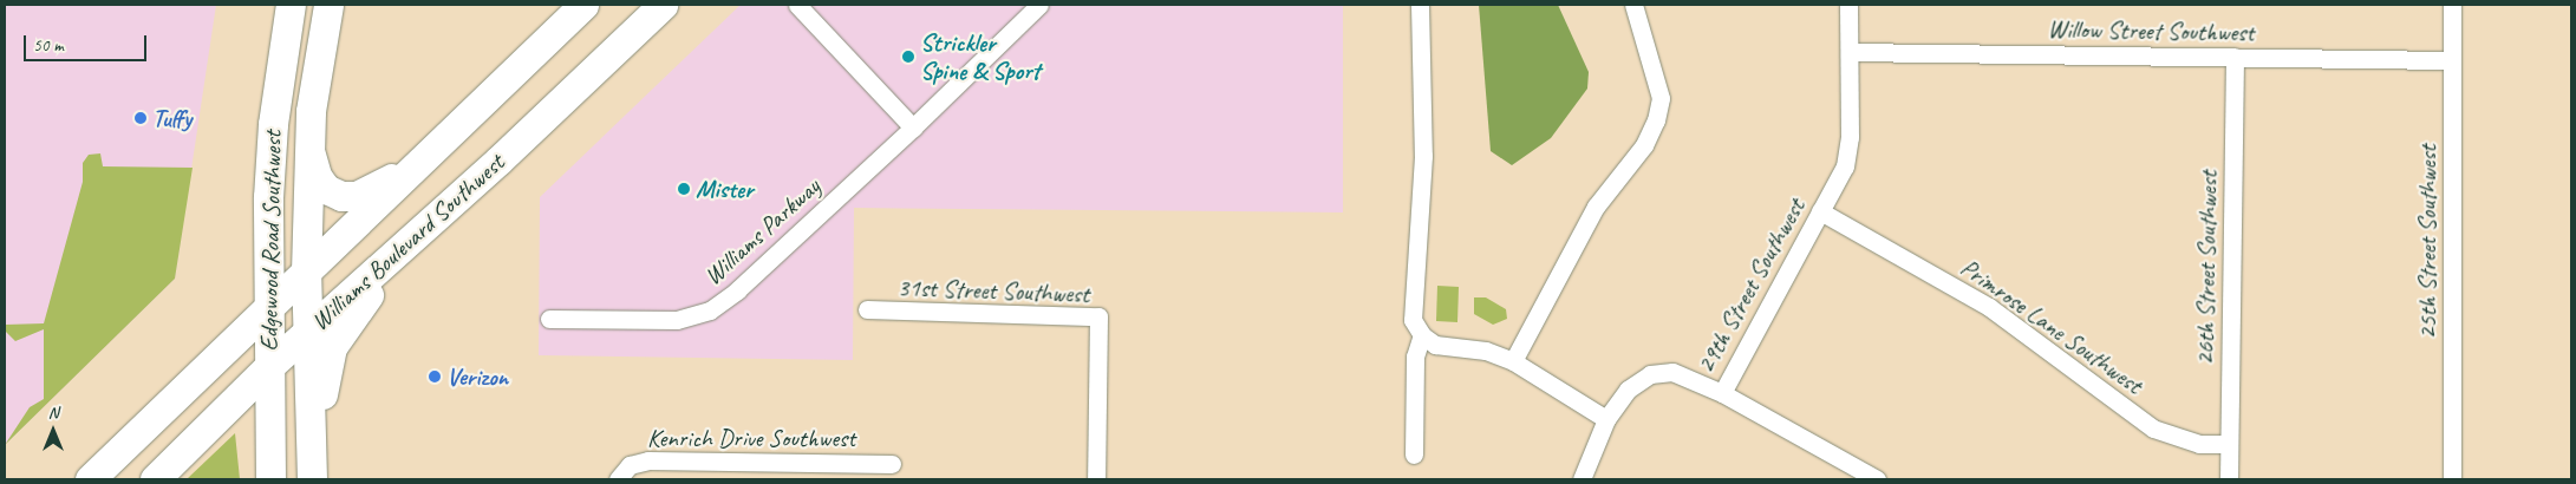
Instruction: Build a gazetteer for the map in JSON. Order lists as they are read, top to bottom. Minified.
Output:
{"streets":{"main road":["Edgewood Road Southwest","Williams Boulevard Southwest"],"street":["Willow Street Southwest","Williams Parkway","25th Street Southwest","26th Street Southwest","29th Street Southwest","31st Street Southwest","Primrose Lane Southwest","Kenrich Drive Southwest"]},"crossings":[["Willow Street Southwest","25th Street Southwest"],["Willow Street Southwest","26th Street Southwest"],["Willow Street Southwest","29th Street Southwest"],["Edgewood Road Southwest","Williams Boulevard Southwest"],["26th Street Southwest","Primrose Lane Southwest"],["29th Street Southwest","Primrose Lane Southwest"]],"places":["Strickler Spine & Sport","Tuffy","Mister","Verizon"],"scale_bar":"50 m","north":"top"}
